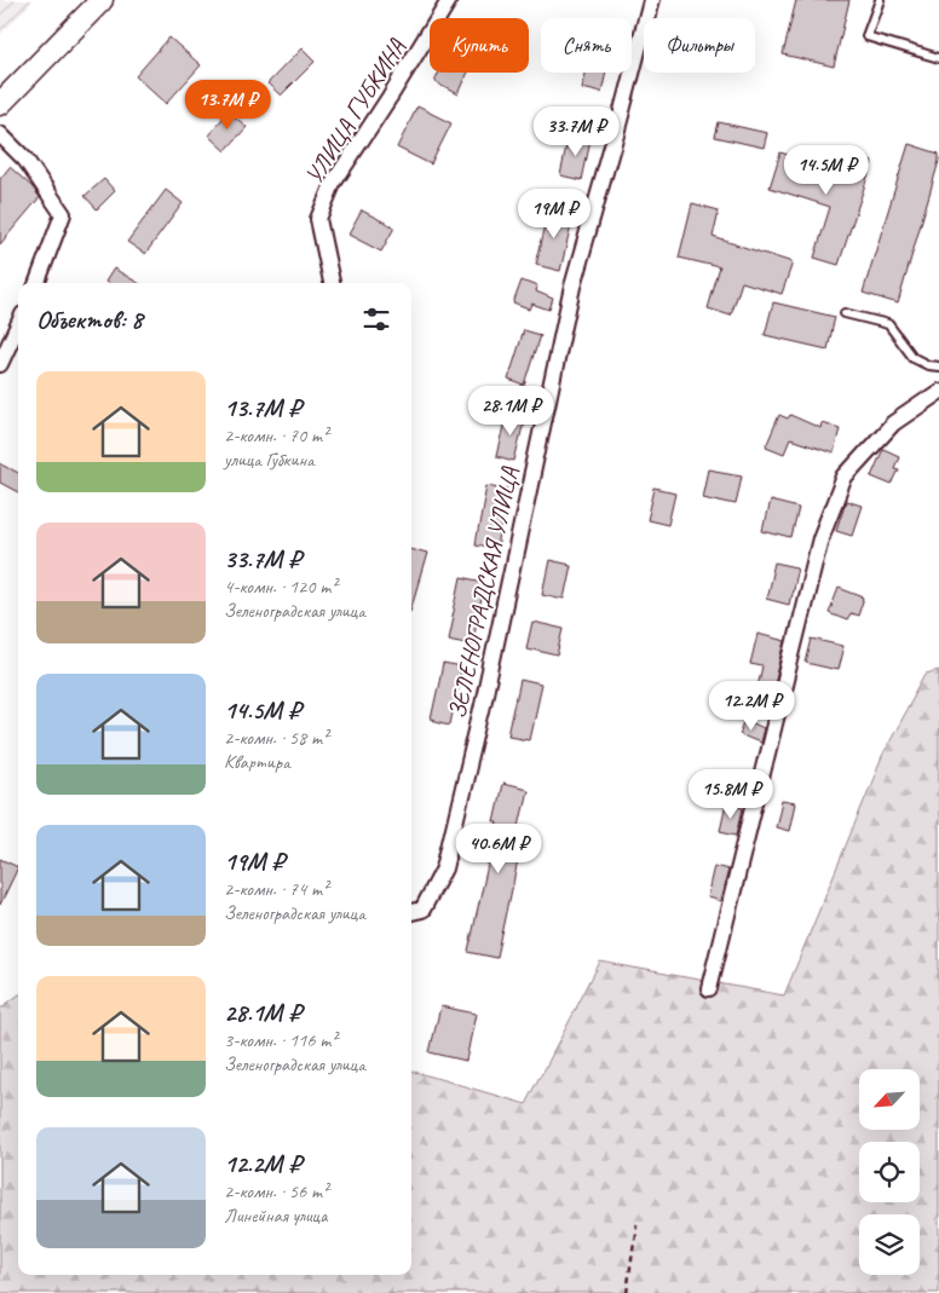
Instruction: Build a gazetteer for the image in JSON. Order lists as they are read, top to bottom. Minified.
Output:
{"streets":{"street":["УЛИЦА ГУБКИНА","ЗЕЛЕНОГРАДСКАЯ УЛИЦА"]},"north":"bottom left","page":{"chip":["Купить","Снять","Фильтры"],"price":["13.7M ₽","33.7M ₽","14.5M ₽","19M ₽","28.1M ₽","12.2M ₽","15.8M ₽","40.6M ₽"],"heading":"Объектов: 8","list":[{"name":"13.7M ₽","note":"2-комн. · 70 m² · улица Губкина"},{"name":"33.7M ₽","note":"4-комн. · 120 m² · Зеленоградская улица"},{"name":"14.5M ₽","note":"2-комн. · 58 m² · Квартира"},{"name":"19M ₽","note":"2-комн. · 74 m² · Зеленоградская улица"},{"name":"28.1M ₽","note":"3-комн. · 116 m² · Зеленоградская улица"},{"name":"12.2M ₽","note":"2-комн. · 56 m² · Линейная улица"}]}}
